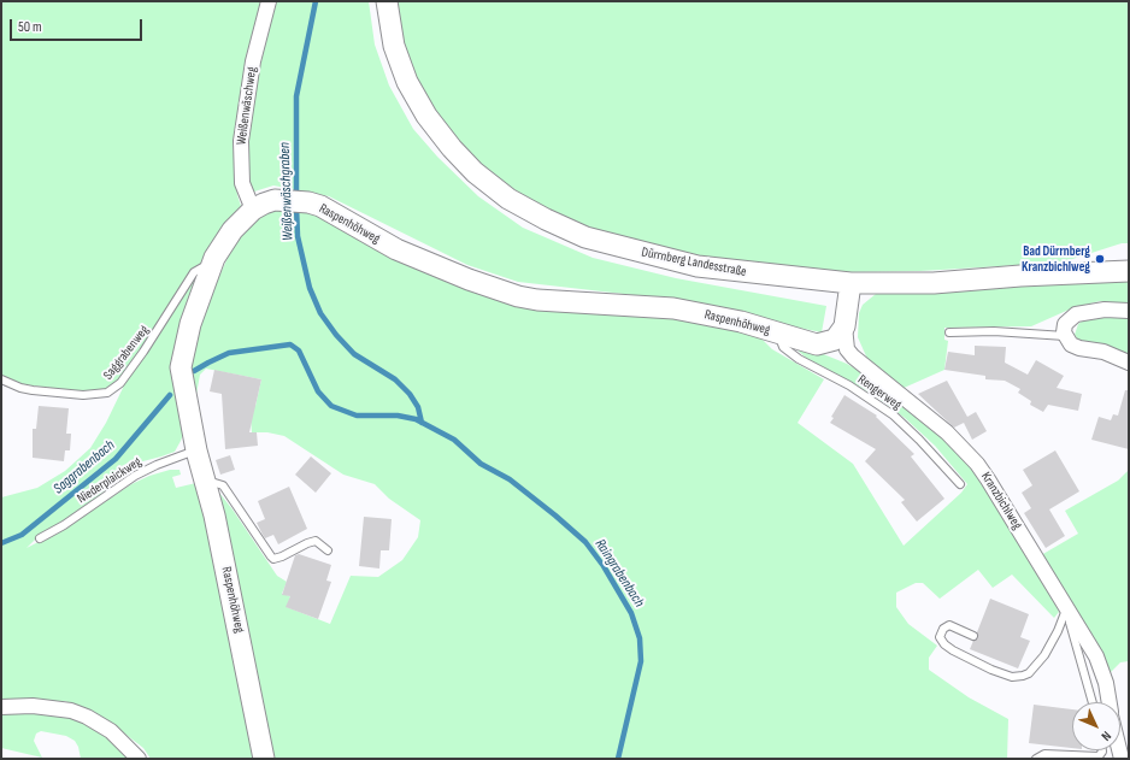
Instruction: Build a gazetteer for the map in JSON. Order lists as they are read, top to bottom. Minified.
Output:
{"streets":{"street":["Weißenwäschweg","Raspenhöhweg","Dürrnberg Landesstraße","Kranzbichlweg"],"lane":["Saggrabenweg","Rengerweg","Niederplaickweg"]},"crossings":[["Weißenwäschweg","Raspenhöhweg"],["Raspenhöhweg","Saggrabenweg"],["Raspenhöhweg","Rengerweg"],["Raspenhöhweg","Niederplaickweg"]],"water":["Weißenwäschgraben","Saggrabenbach","Raingrabenbach"],"places":["Bad Dürrnberg Kranzbichlweg"],"scale_bar":"50 m","north":"bottom right"}
